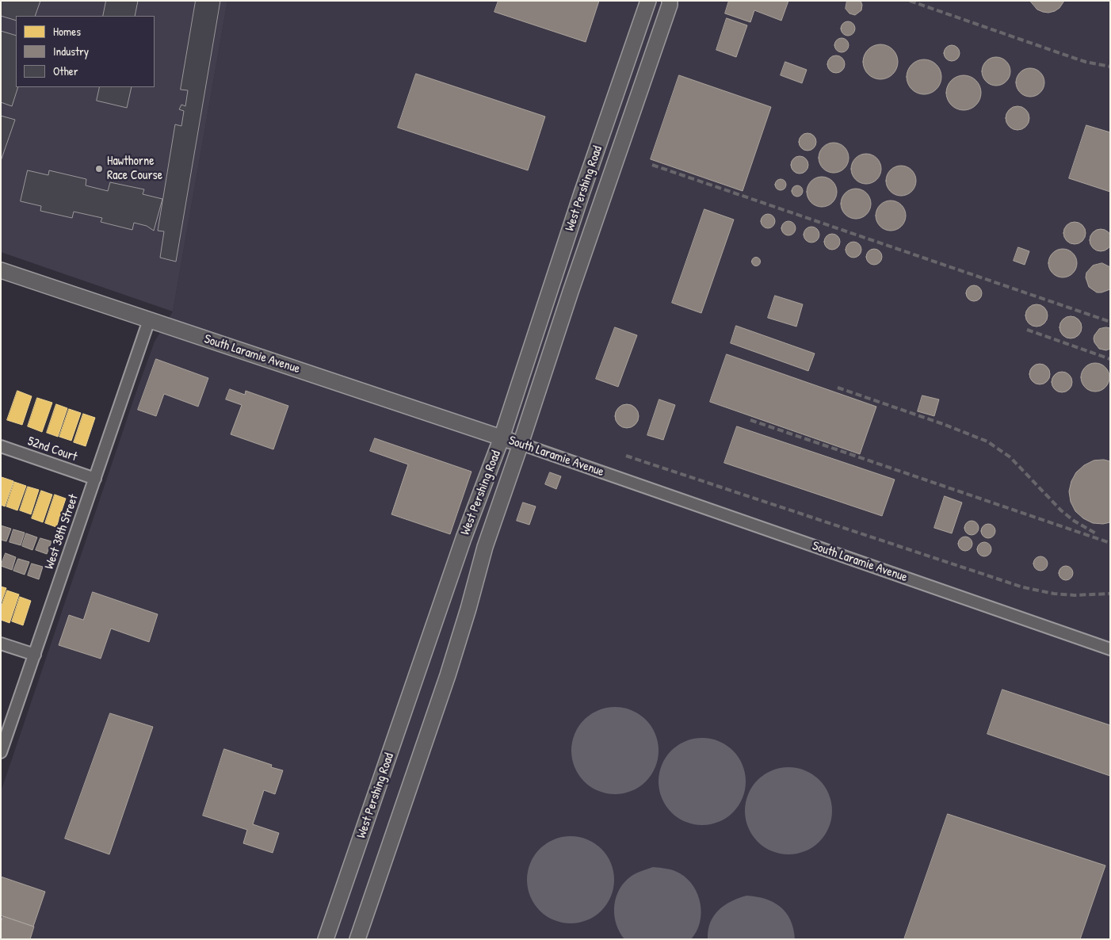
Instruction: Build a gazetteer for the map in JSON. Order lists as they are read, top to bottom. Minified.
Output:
{"streets":{"main road":["West Pershing Road","South Laramie Avenue"],"street":["52nd Court","West 38th Street"]},"crossings":[["West Pershing Road","South Laramie Avenue"],["South Laramie Avenue","West 38th Street"],["52nd Court","West 38th Street"]],"places":["Hawthorne Race Course"],"legend":["Homes","Industry","Other"]}
